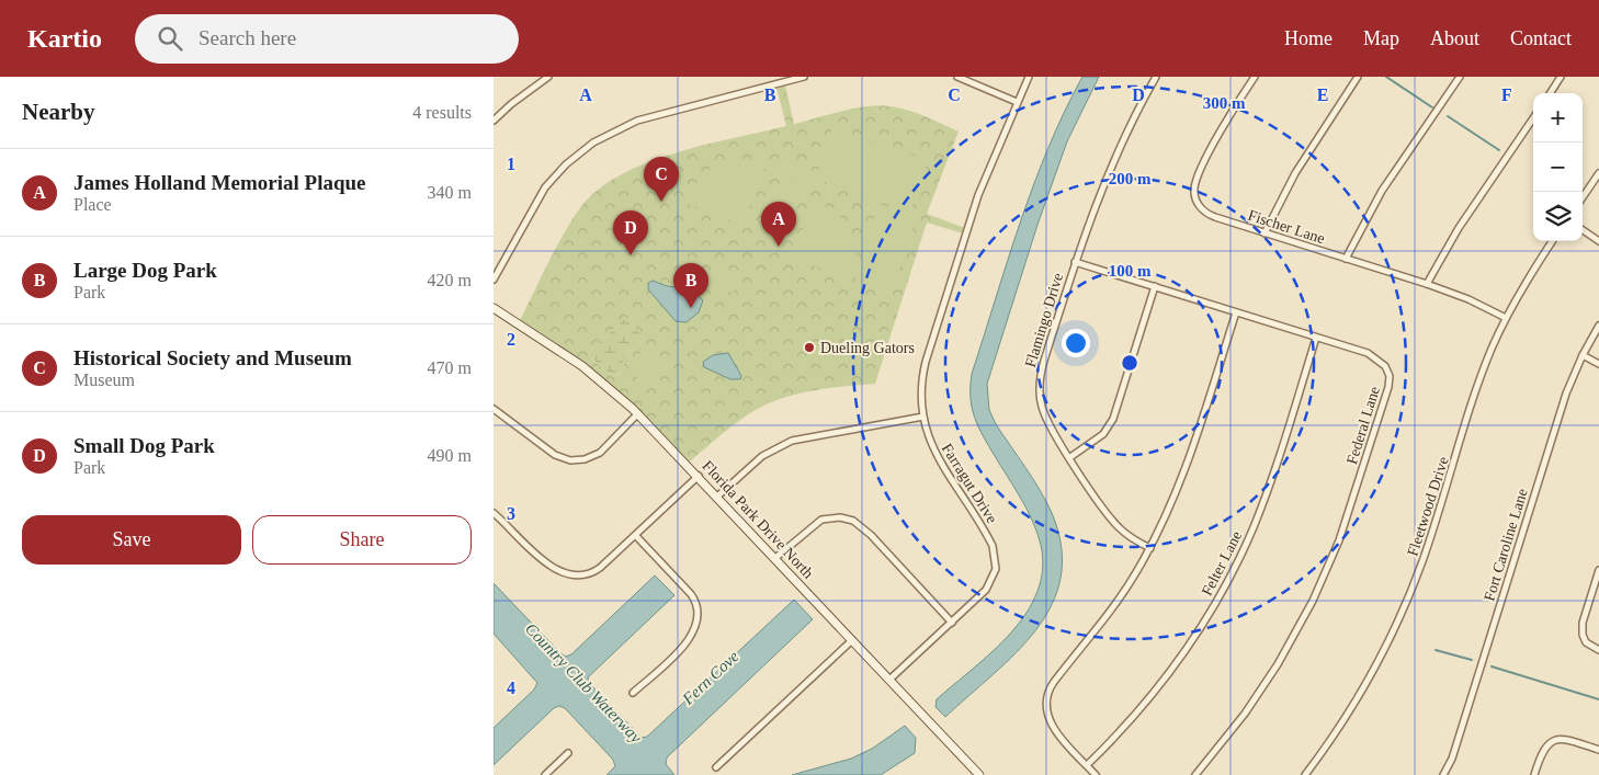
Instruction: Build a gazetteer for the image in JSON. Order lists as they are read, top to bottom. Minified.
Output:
{"streets":{"street":["Fischer Lane","Flamingo Drive","Federal Lane","Farragut Drive","Fleetwood Drive","Florida Park Drive North","Fort Caroline Lane","Felter Lane"]},"crossings":[["Fischer Lane","Fleetwood Drive"],["Flamingo Drive","Federal Lane"],["Federal Lane","Felter Lane"],["Farragut Drive","Florida Park Drive North"]],"water":["Fern Cove","Country Club Waterway"],"places":["Dueling Gators"],"page":{"header":"Kartio","search":"Search here","nav":["Home","Map","About","Contact"],"heading":["Nearby","4 results"],"map_buttons":["+","−"],"list":[{"mark":"A","name":"James Holland Memorial Plaque","note":"Place","value":"340 m"},{"mark":"B","name":"Large Dog Park","note":"Park","value":"420 m"},{"mark":"C","name":"Historical Society and Museum","note":"Museum","value":"470 m"},{"mark":"D","name":"Small Dog Park","note":"Park","value":"490 m"}],"pins":["C","A","D","B"],"buttons":["Save","Share"]},"grid":{"columns":["A","B","C","D","E","F"],"rows":["1","2","3","4"]},"rings":["300 m","200 m","100 m"]}
